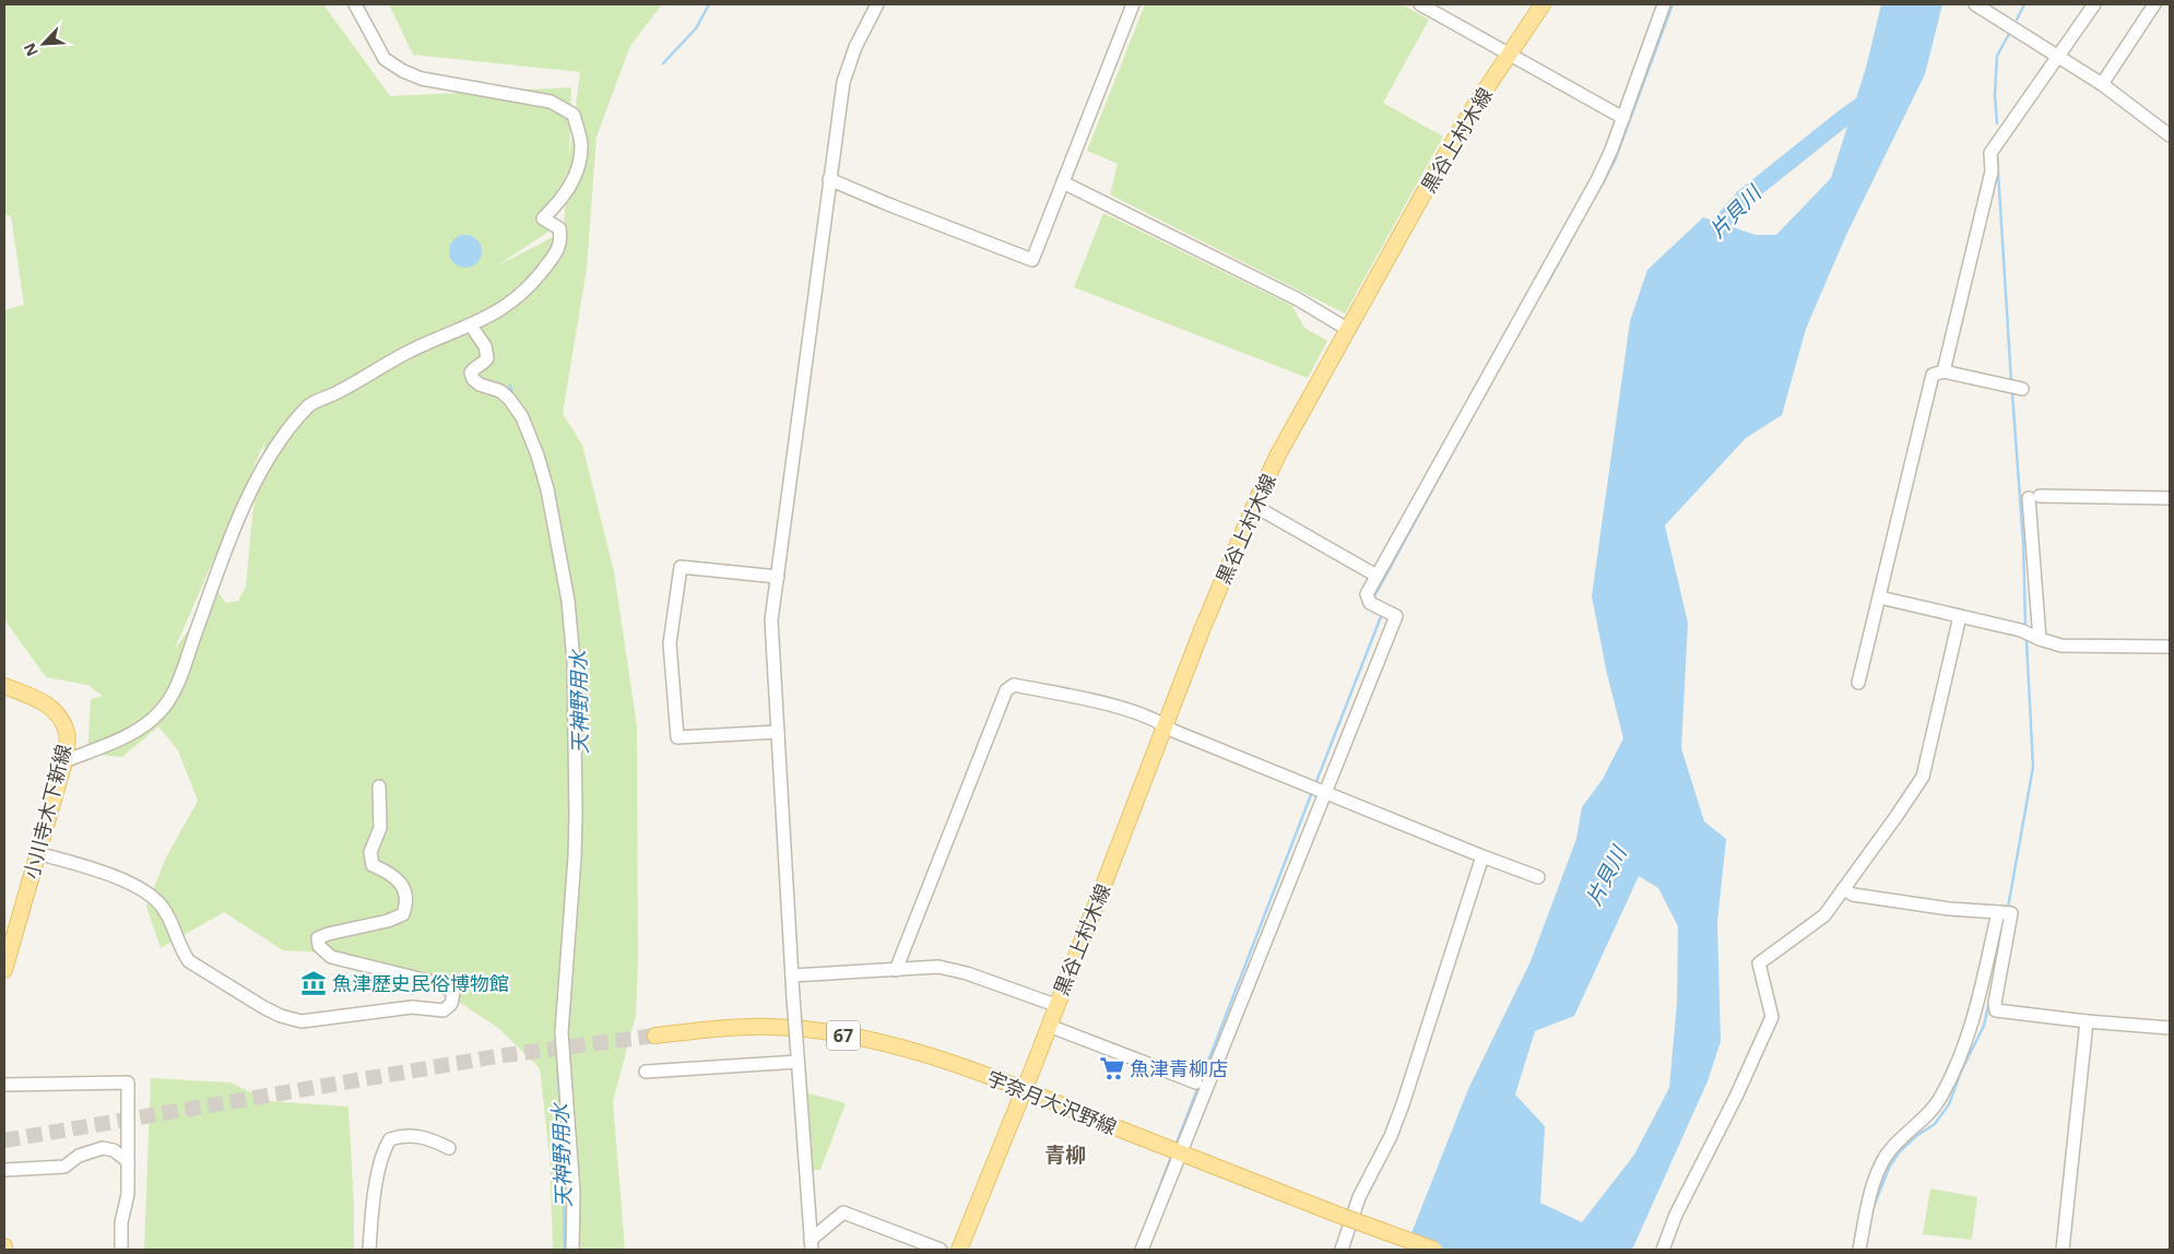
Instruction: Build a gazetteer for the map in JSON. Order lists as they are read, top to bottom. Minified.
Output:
{"streets":{"main road":["黒谷上村木線","小川寺木下新線","67","宇奈月大沢野線"]},"crossings":[["黒谷上村木線","宇奈月大沢野線"]],"districts":["青柳"],"water":["片貝川","天神野用水"],"places":{"museum":["魚津歴史民俗博物館"],"supermarket":["魚津青柳店"]},"north":"bottom left"}
